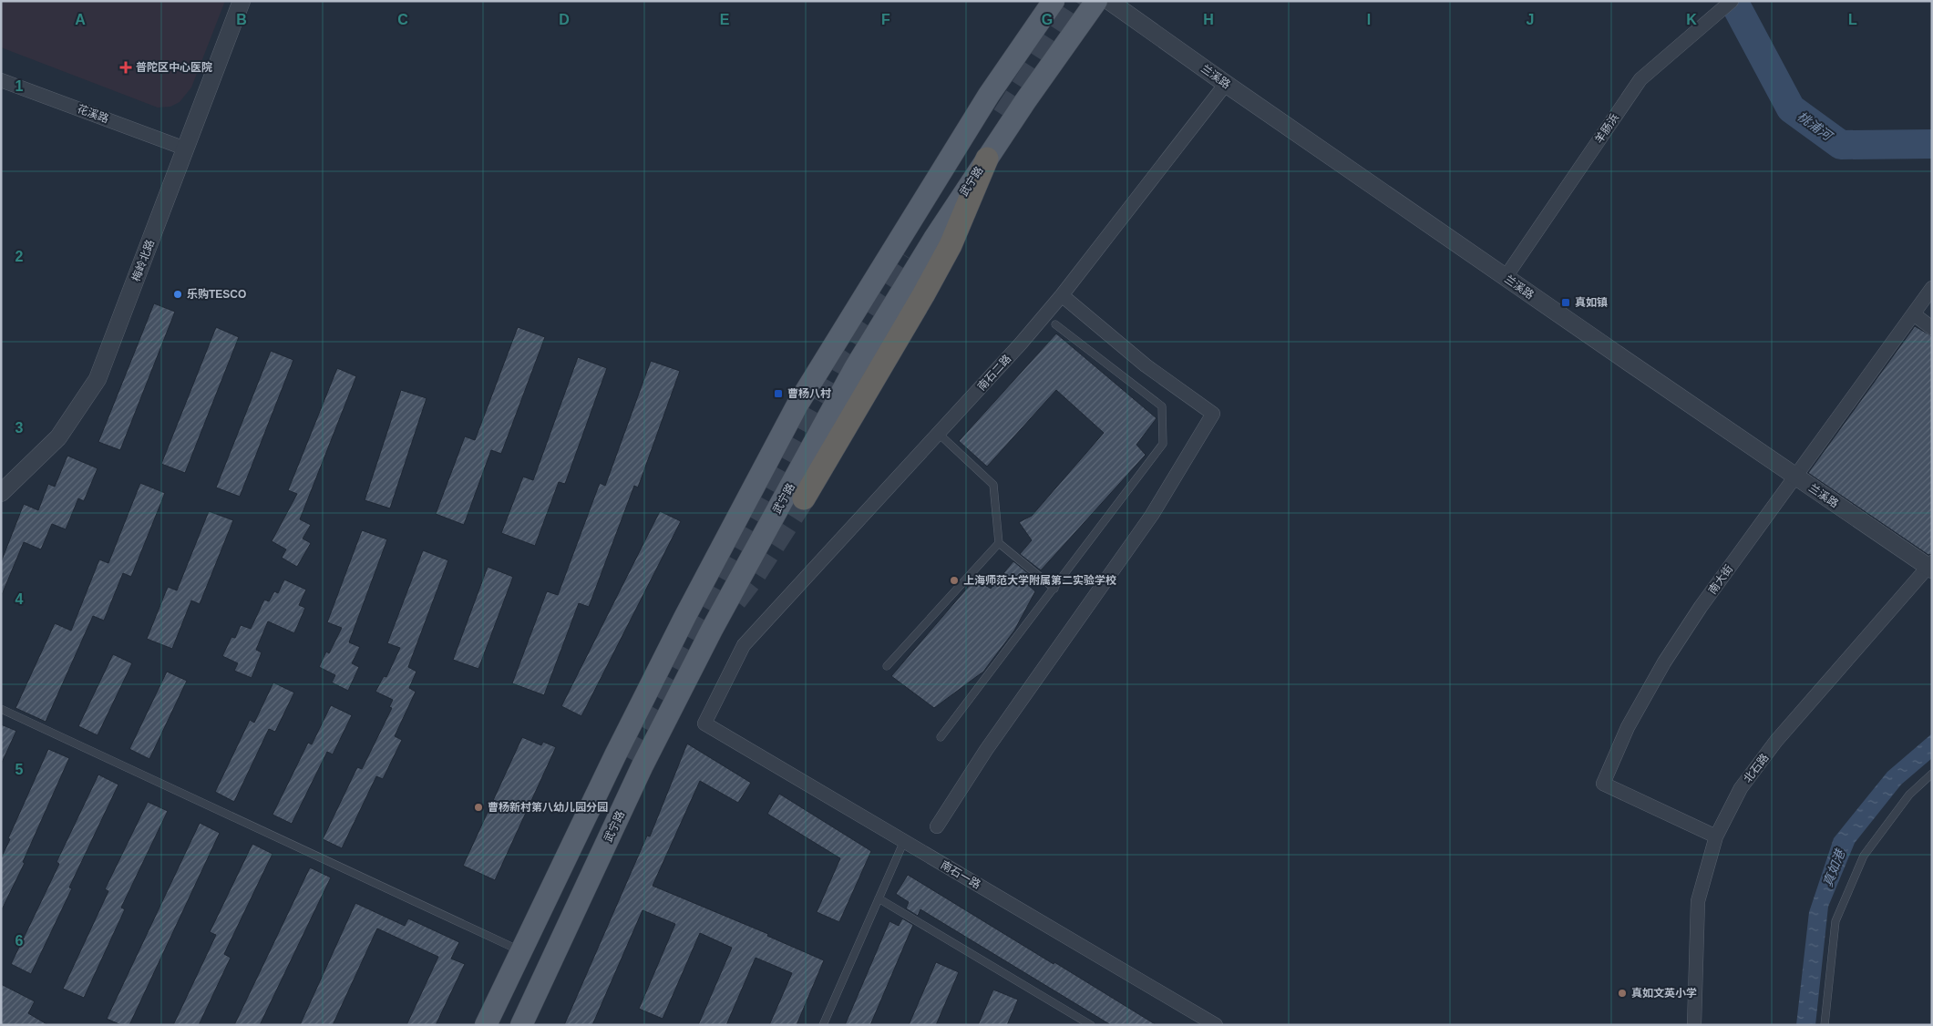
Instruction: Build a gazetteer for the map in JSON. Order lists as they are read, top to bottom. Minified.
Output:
{"streets":{"main road":["武宁路"],"street":["兰溪路","花溪路","羊肠浜","梅岭北路","南石二路","南大街","北石路","南石一路"]},"crossings":[["兰溪路","羊肠浜"],["兰溪路","南石二路"],["兰溪路","南大街"],["兰溪路","北石路"],["花溪路","梅岭北路"],["南石二路","南石一路"],["南大街","北石路"]],"water":["桃浦河","真如港"],"places":{"health":["普陀区中心医院"],"other":["乐购TESCO","上海师范大学附属第二实验学校","曹杨新村第八幼儿园分园","真如文英小学"],"transit":["真如镇","曹杨八村"]},"grid":{"columns":["A","B","C","D","E","F","G","H","I","J","K","L"],"rows":["1","2","3","4","5","6"]}}
